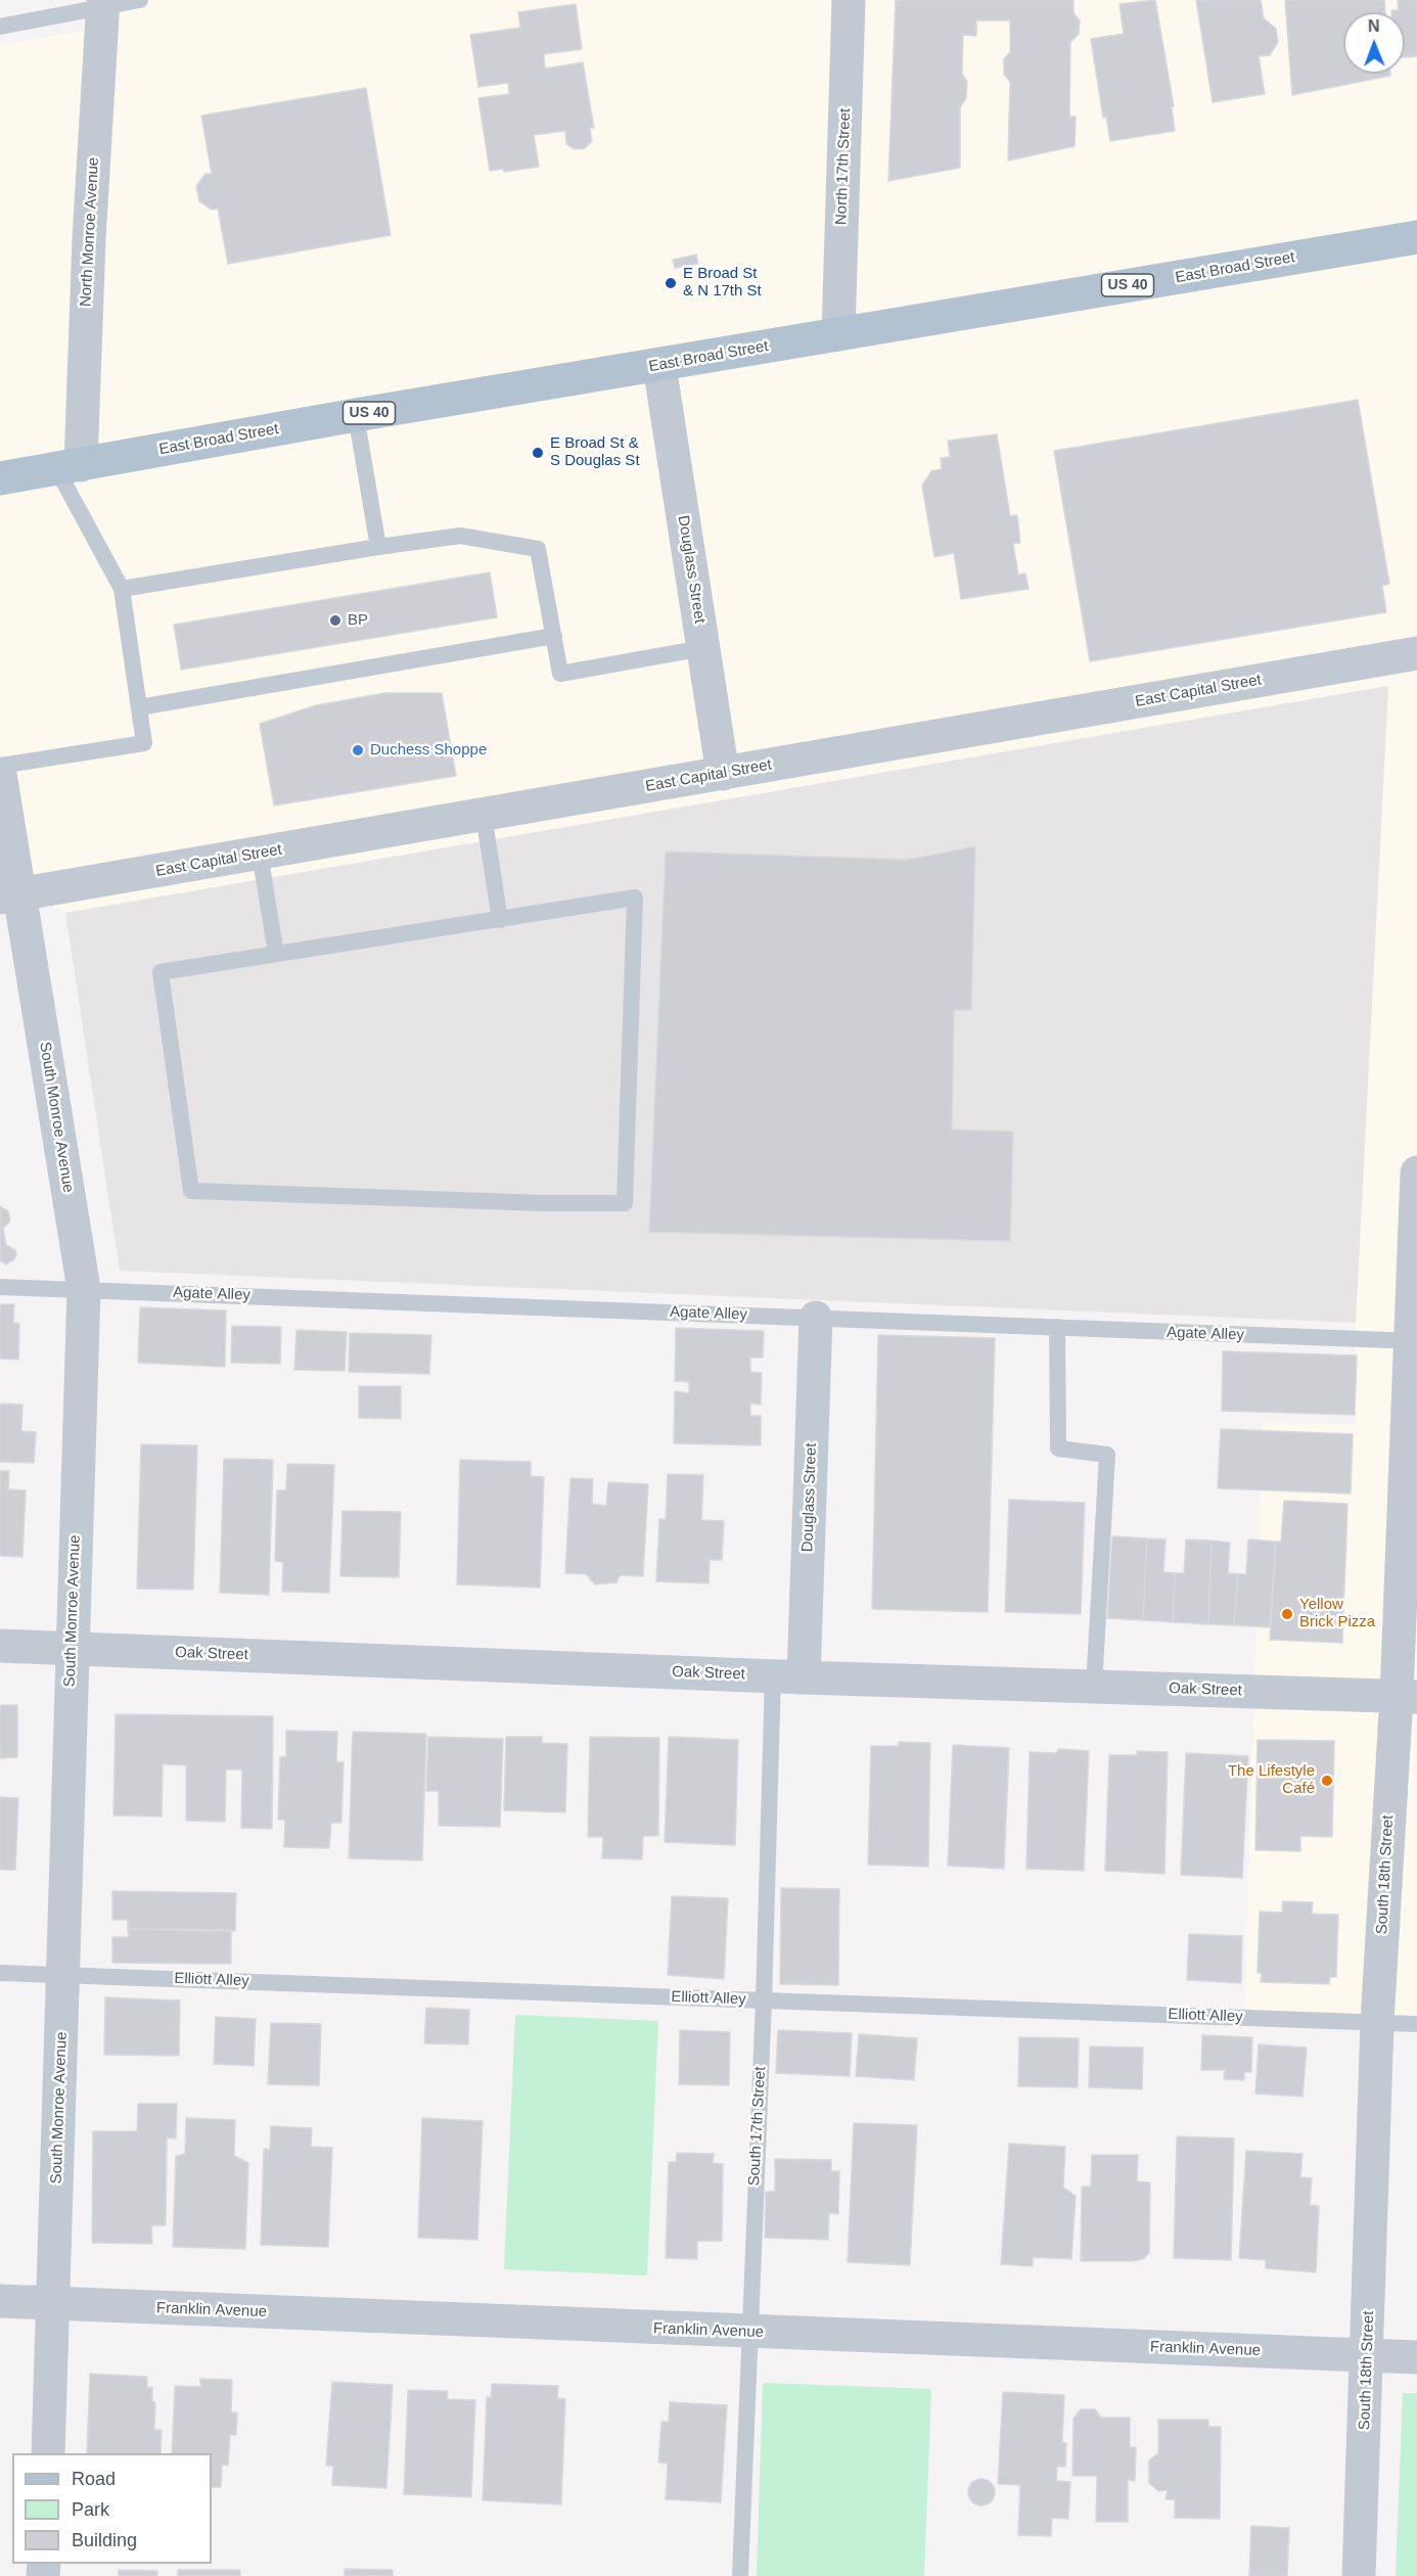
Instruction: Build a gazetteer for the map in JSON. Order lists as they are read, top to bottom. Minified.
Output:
{"streets":{"main road":["East Broad Street","US 40"],"street":["North 17th Street","North Monroe Avenue","Douglass Street","East Capital Street","South Monroe Avenue","Oak Street","South 18th Street","Franklin Avenue"],"lane":["Agate Alley","Elliott Alley","South 17th Street"]},"crossings":[["North 17th Street","East Broad Street"],["North Monroe Avenue","East Broad Street"],["East Broad Street","Douglass Street"],["Douglass Street","East Capital Street"],["Douglass Street","Agate Alley"],["Douglass Street","Oak Street"],["Douglass Street","South 17th Street"],["East Capital Street","South Monroe Avenue"],["South Monroe Avenue","Agate Alley"],["South Monroe Avenue","Oak Street"],["South Monroe Avenue","Elliott Alley"],["South Monroe Avenue","Franklin Avenue"],["Agate Alley","South 18th Street"],["Oak Street","South 18th Street"],["Oak Street","South 17th Street"],["South 18th Street","Elliott Alley"],["South 18th Street","Franklin Avenue"],["Elliott Alley","South 17th Street"],["South 17th Street","Franklin Avenue"]],"places":["E Broad St & N 17th St","E Broad St & S Douglas St","BP","Duchess Shoppe","Yellow Brick Pizza","The Lifestyle Café"],"legend":["Road","Park","Building"],"north":"top"}
